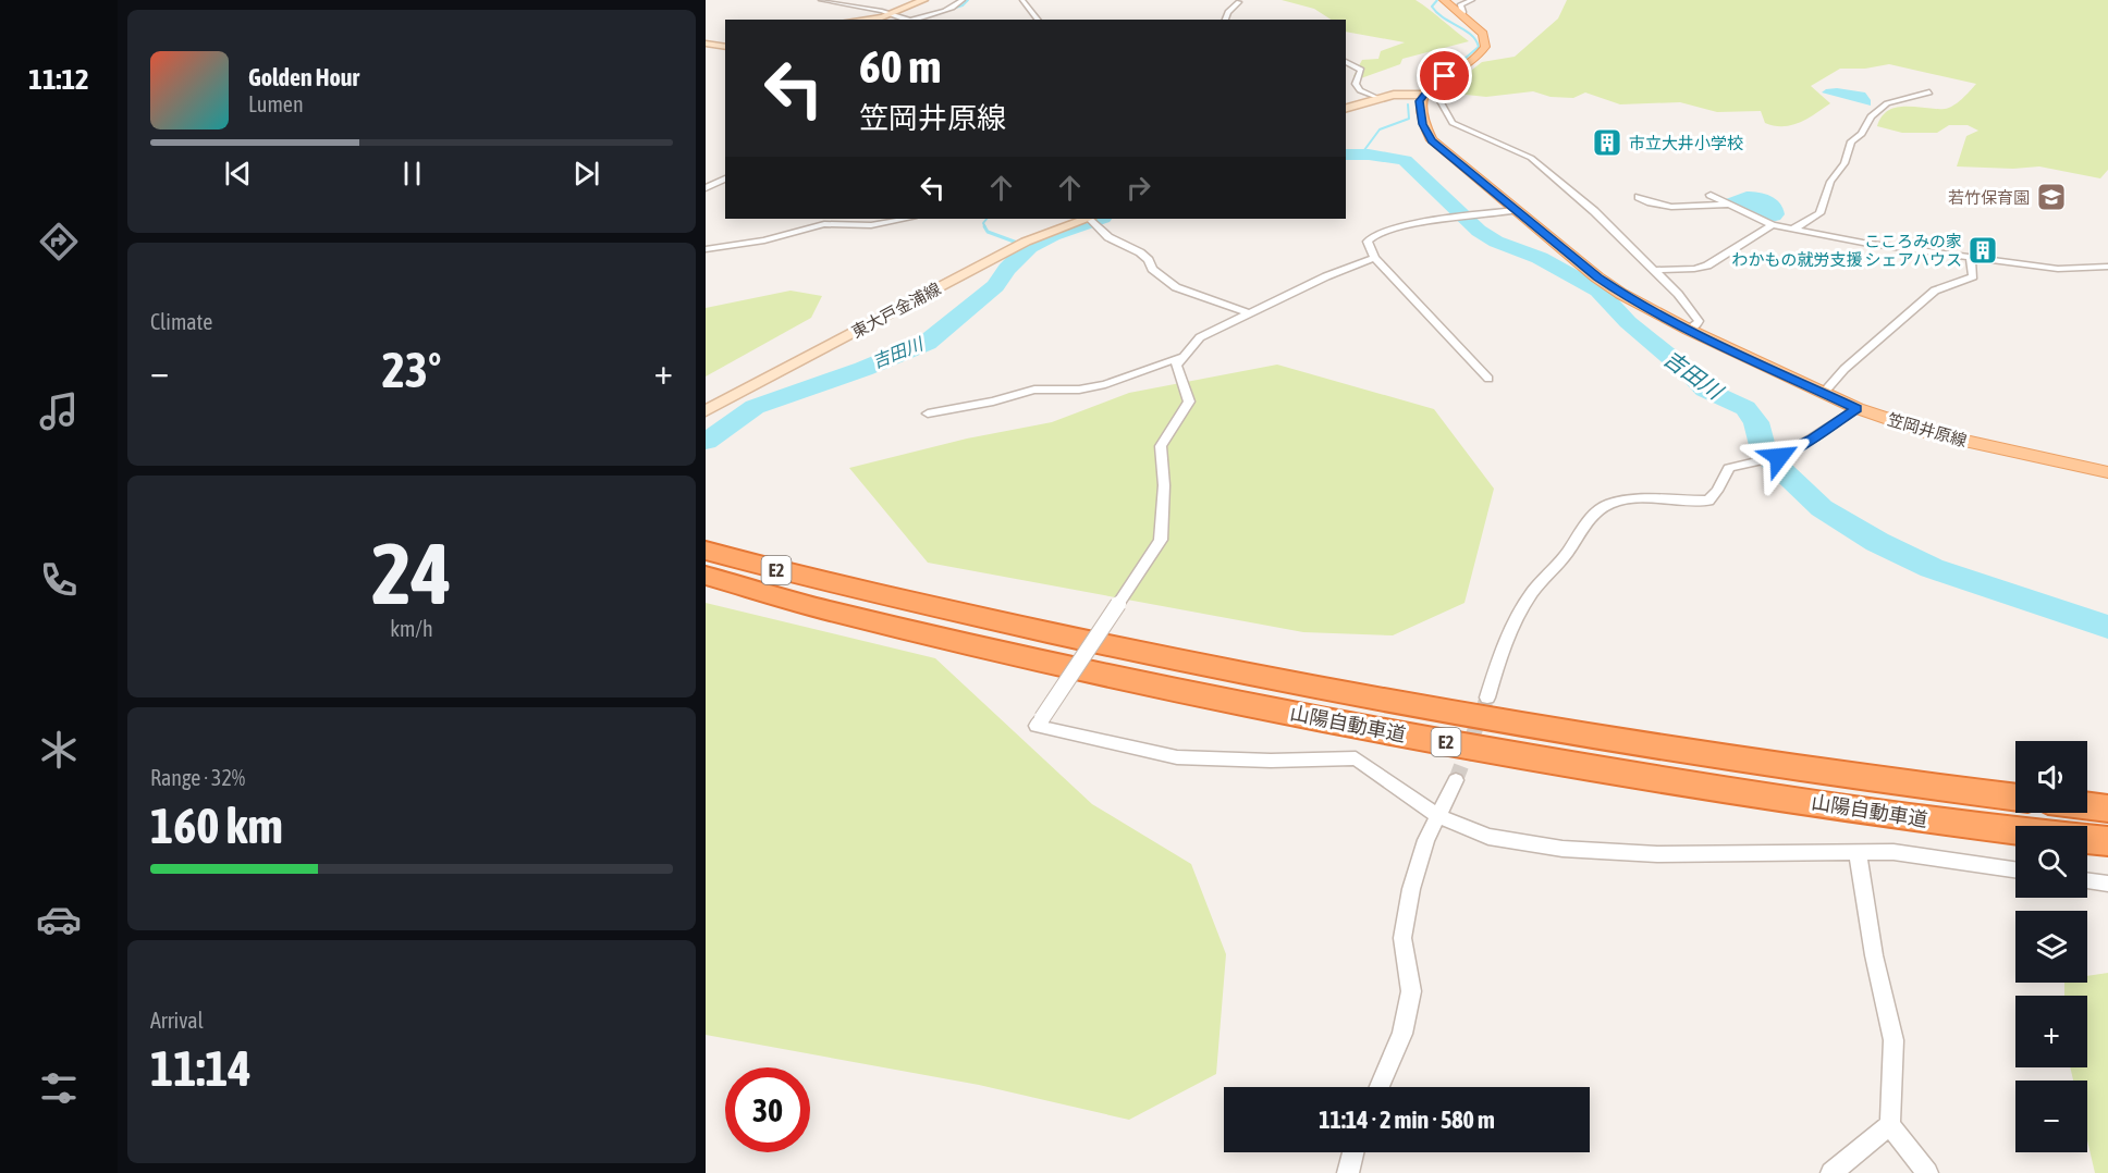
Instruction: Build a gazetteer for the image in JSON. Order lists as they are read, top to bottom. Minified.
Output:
{"streets":{"highway":["E2","山陽自動車道"],"main road":["東大戸金浦線","笠岡井原線"]},"water":["吉田川"],"places":{"building":["市立大井小学校","こころみの家 わかもの就労支援 シェアハウス"],"school or university":["若竹保育園"]},"page":{"tabs":"11:12","turn":["60 m","笠岡井原線"],"song":["Golden Hour","Lumen"],"tile":["Climate",["24","km/h"],["Range · 32%","160 km"],["Arrival","11:14"]],"heat":["−","23°","+"],"map_buttons":["+","−"],"limit":"30","trip":"11:14 · 2 min · 580 m"}}
